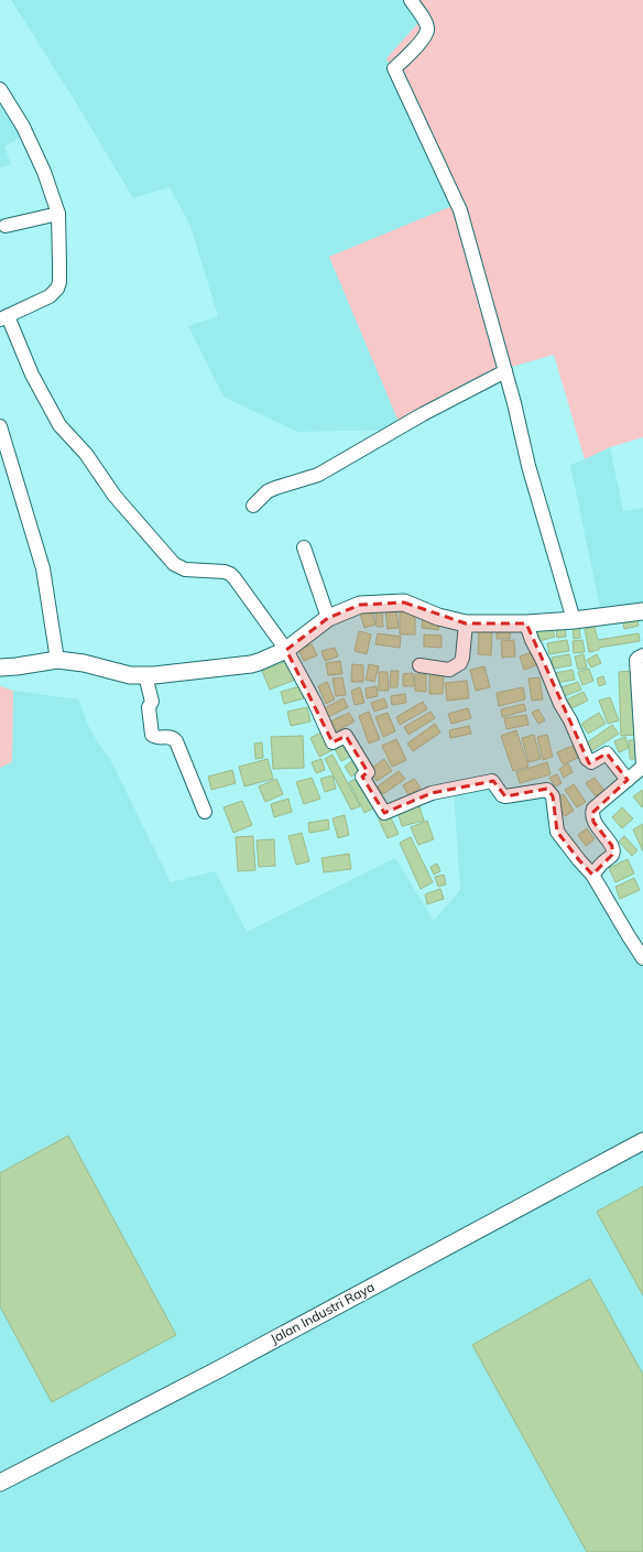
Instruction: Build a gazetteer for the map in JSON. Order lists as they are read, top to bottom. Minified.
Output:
{"streets":{"street":["Jalan Industri Raya"]}}
